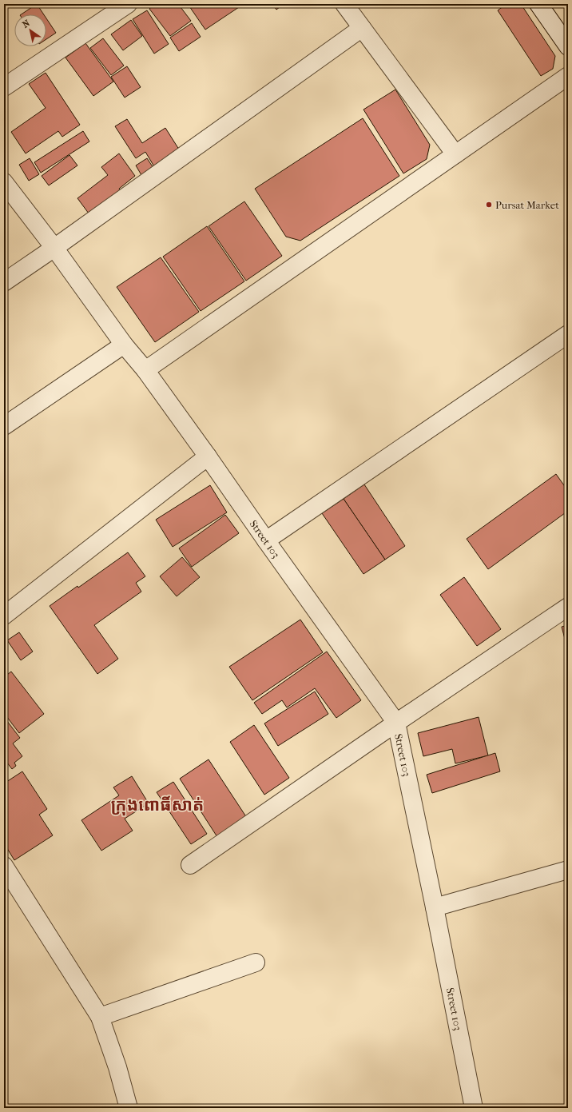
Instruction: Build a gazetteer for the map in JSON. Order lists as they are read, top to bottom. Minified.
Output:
{"streets":{"street":["Street 103"]},"districts":["ក្រុងពោធិ៍សាត់"],"places":["Pursat Market"],"north":"top left"}
